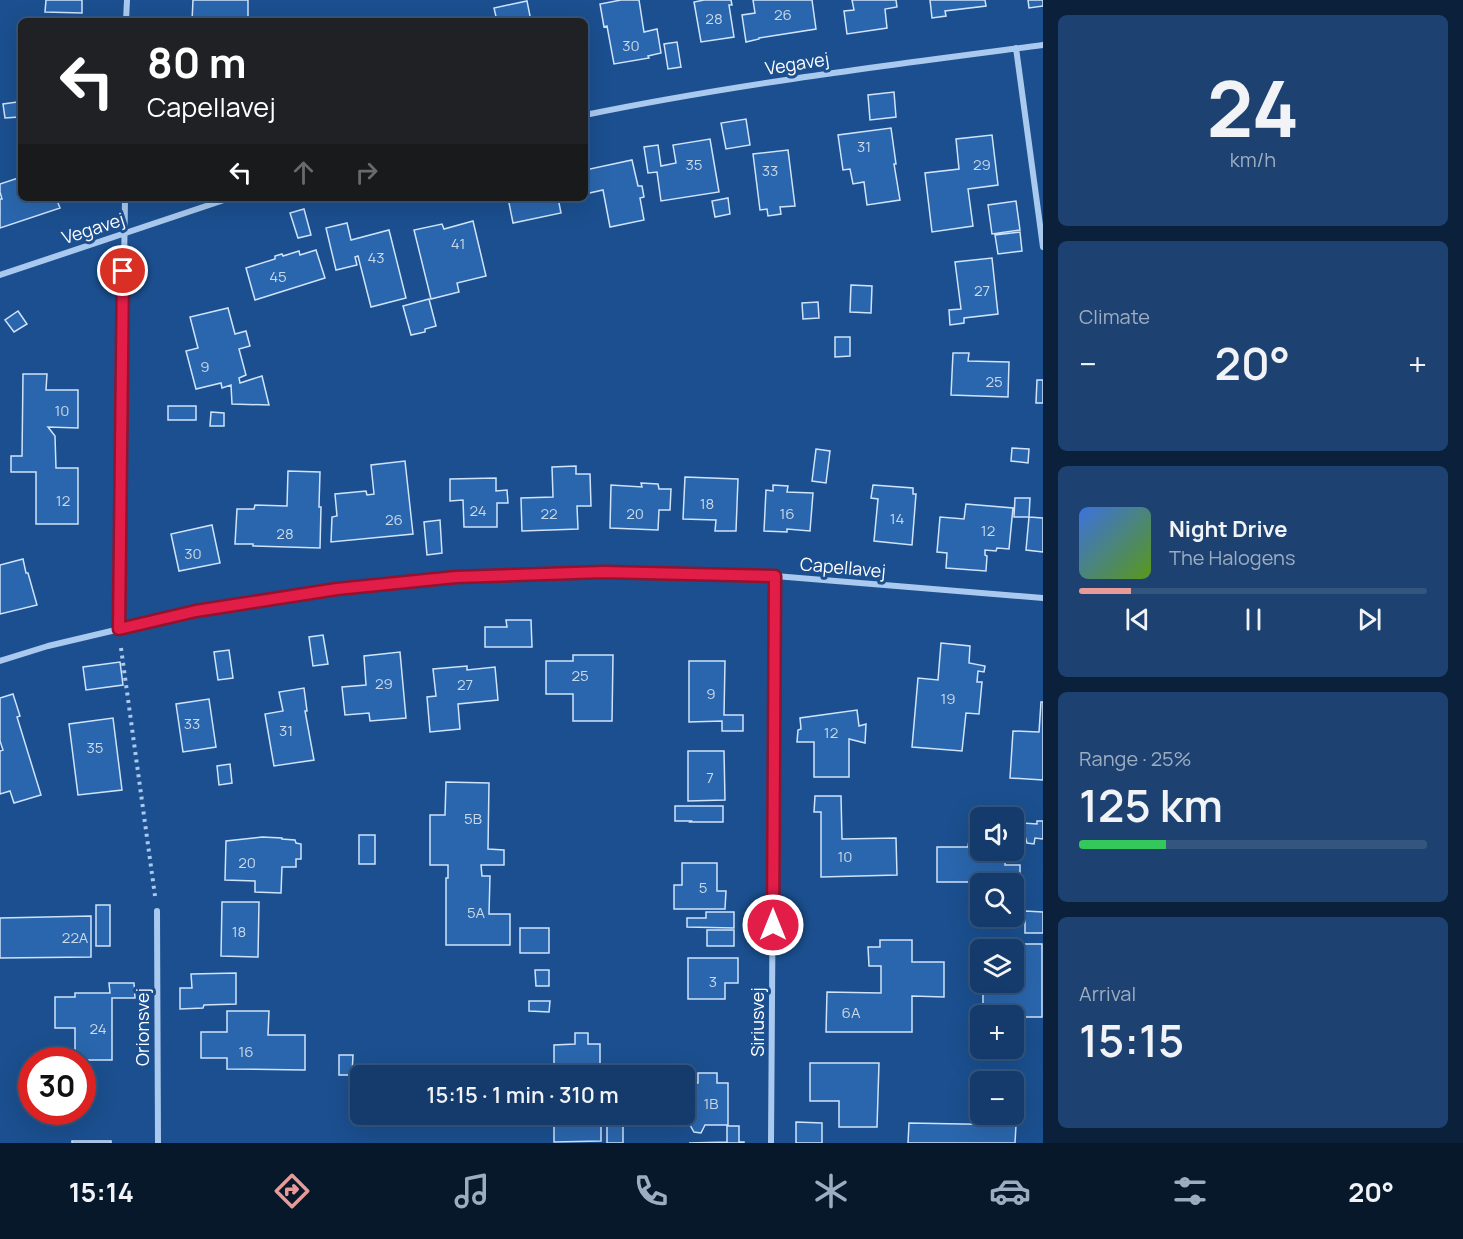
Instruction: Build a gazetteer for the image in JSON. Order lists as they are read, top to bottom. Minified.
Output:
{"streets":{"street":["Vegavej","Capellavej","Siriusvej","Orionsvej"]},"crossings":[["Capellavej","Siriusvej"]],"house_numbers":["26","28","30","31","35","29","33","41","43","45","27","9","25","10","12","18","24","22","20","16","14","26","12","28","30","25","29","27","9","19","33","31","12","35","7","5B","10","20","5","5A","18","22A","3","6A","24","16","1B"],"page":{"tile":[["24","km/h"],"Climate",["Range · 25%","125 km"],["Arrival","15:15"]],"turn":["80 m","Capellavej"],"heat":["−","20°","+"],"song":["Night Drive","The Halogens"],"map_buttons":["+","−"],"limit":"30","trip":"15:15 · 1 min · 310 m","tabs":["15:14","20°"]}}
